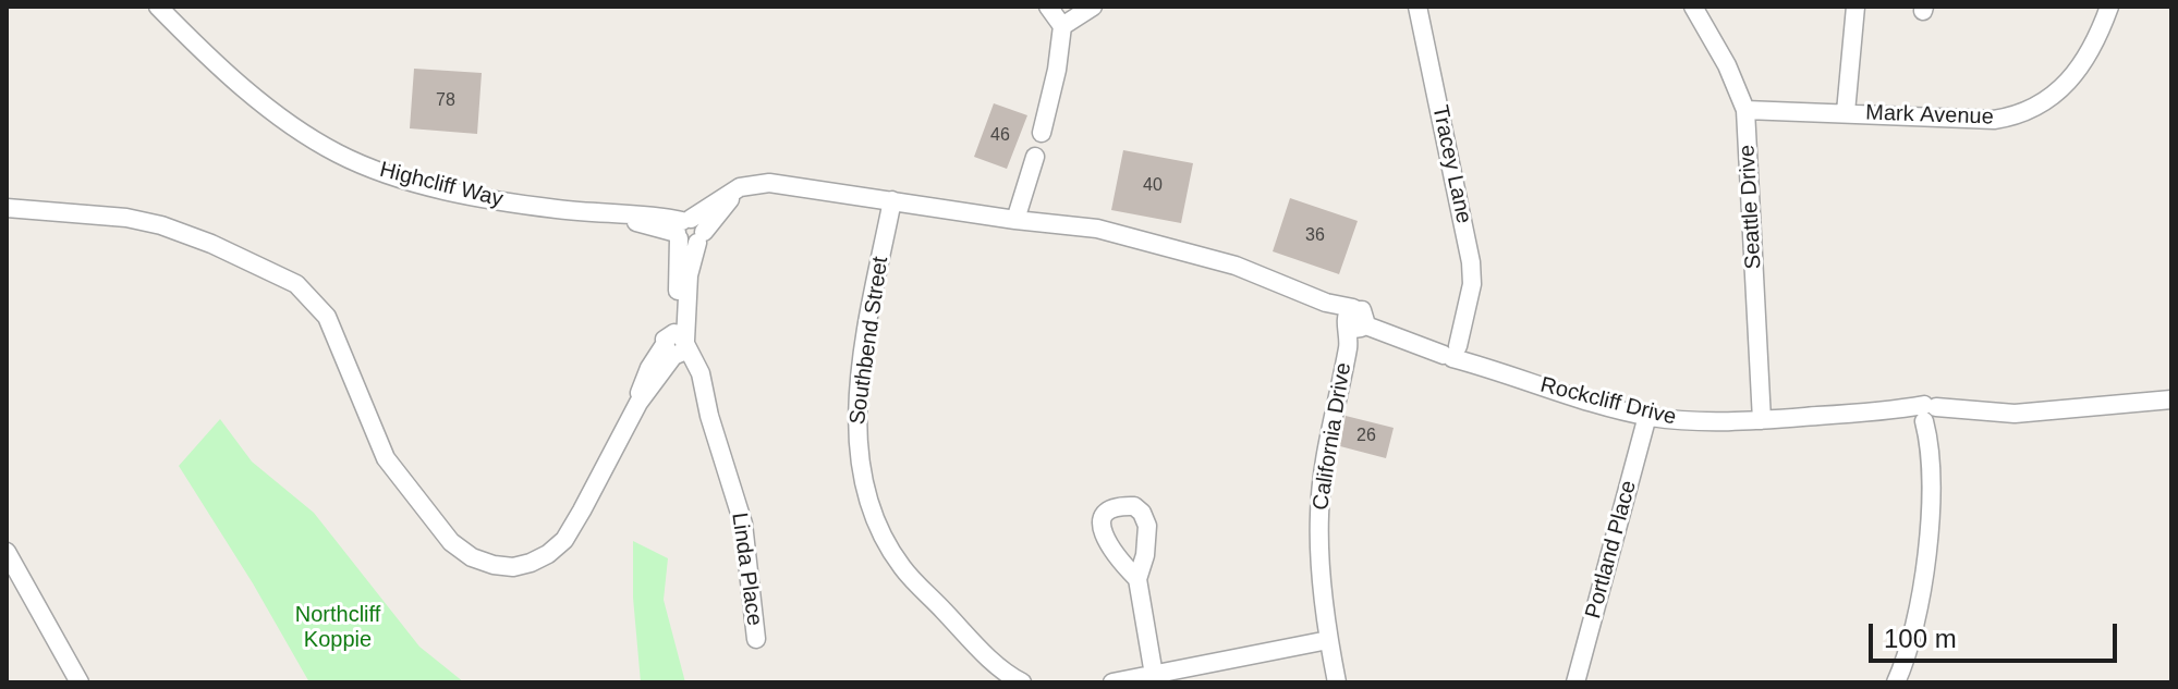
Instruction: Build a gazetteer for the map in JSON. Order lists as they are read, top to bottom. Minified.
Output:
{"streets":{"street":["Mark Avenue","Tracey Lane","Highcliff Way","Seattle Drive","Southbend Street","Rockcliff Drive","California Drive","Portland Place","Linda Place"]},"crossings":[["Mark Avenue","Seattle Drive"],["Tracey Lane","Rockcliff Drive"],["Seattle Drive","Rockcliff Drive"],["Rockcliff Drive","California Drive"],["Rockcliff Drive","Portland Place"]],"parks":["Northcliff Koppie"],"house_numbers":["78","46","40","36","26"],"scale_bar":"100 m"}
